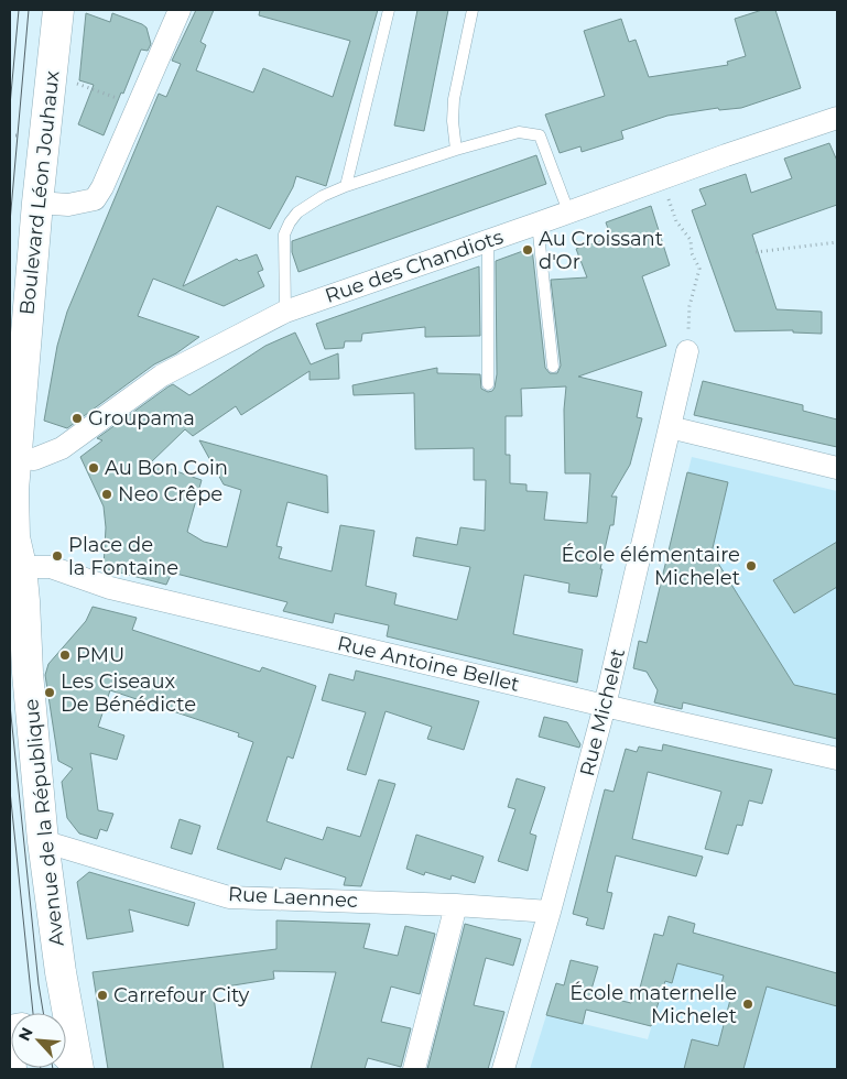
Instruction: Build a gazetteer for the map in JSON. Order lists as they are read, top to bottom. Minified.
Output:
{"streets":{"main road":["Boulevard Léon Jouhaux","Avenue de la République"],"street":["Rue des Chandiots","Rue Antoine Bellet","Rue Michelet","Rue Laennec"]},"crossings":[["Boulevard Léon Jouhaux","Rue des Chandiots"],["Rue Antoine Bellet","Rue Michelet"],["Rue Antoine Bellet","Avenue de la République"],["Rue Michelet","Rue Laennec"],["Avenue de la République","Rue Laennec"]],"places":["Au Croissant d'Or","Groupama","Au Bon Coin","Neo Crêpe","Place de la Fontaine","École élémentaire Michelet","PMU","Les Ciseaux De Bénédicte","Carrefour City","École maternelle Michelet"],"north":"top left"}
